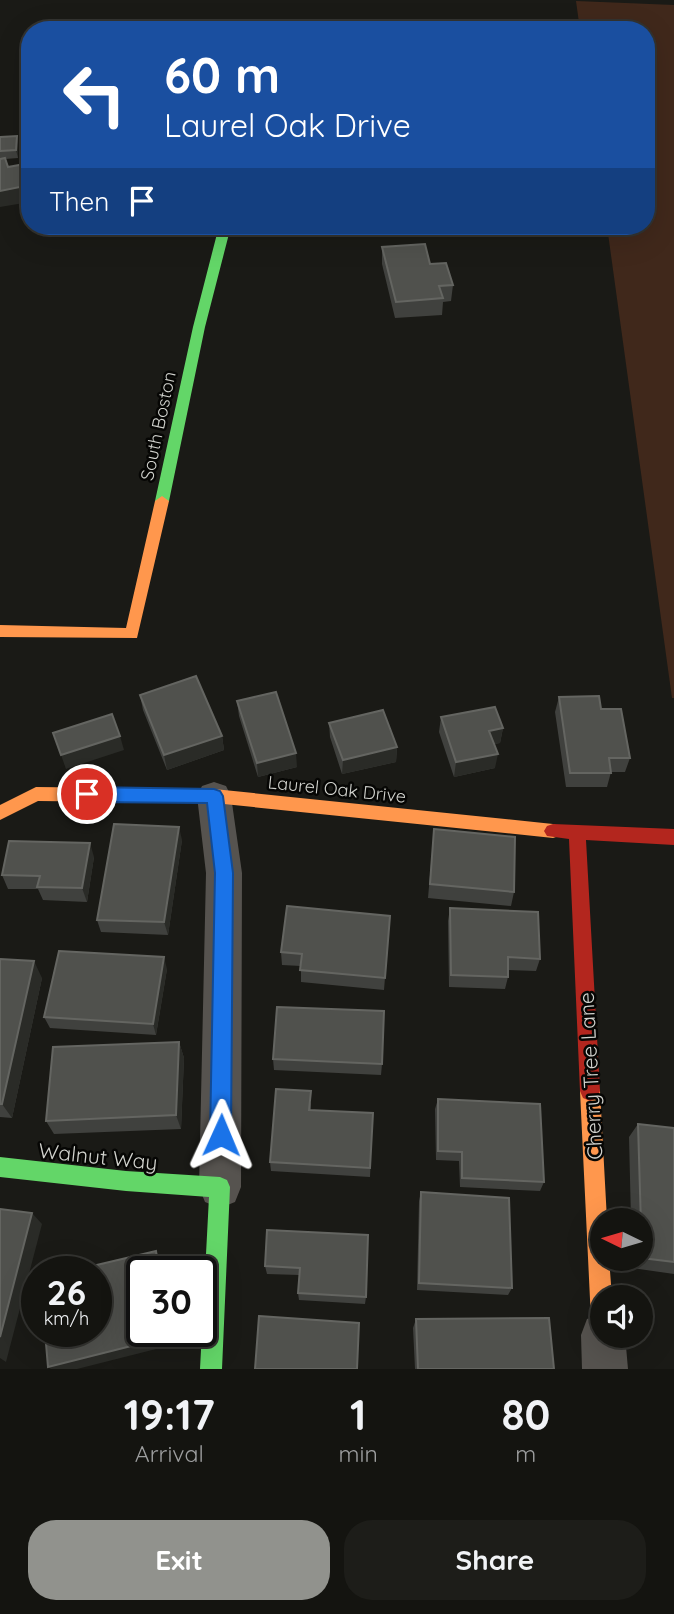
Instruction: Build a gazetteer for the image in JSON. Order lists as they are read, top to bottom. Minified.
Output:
{"streets":{"street":["South Boston","Laurel Oak Drive","Cherry Tree Lane","Walnut Way"]},"crossings":[["Laurel Oak Drive","Cherry Tree Lane"]],"north":"left","page":{"turn":["60 m","Laurel Oak Drive"],"then":"Then","speed":"26 km/h","limit":"30","eta":["19:17","Arrival","1","min","80","m"],"buttons":["Exit","Share"]}}
